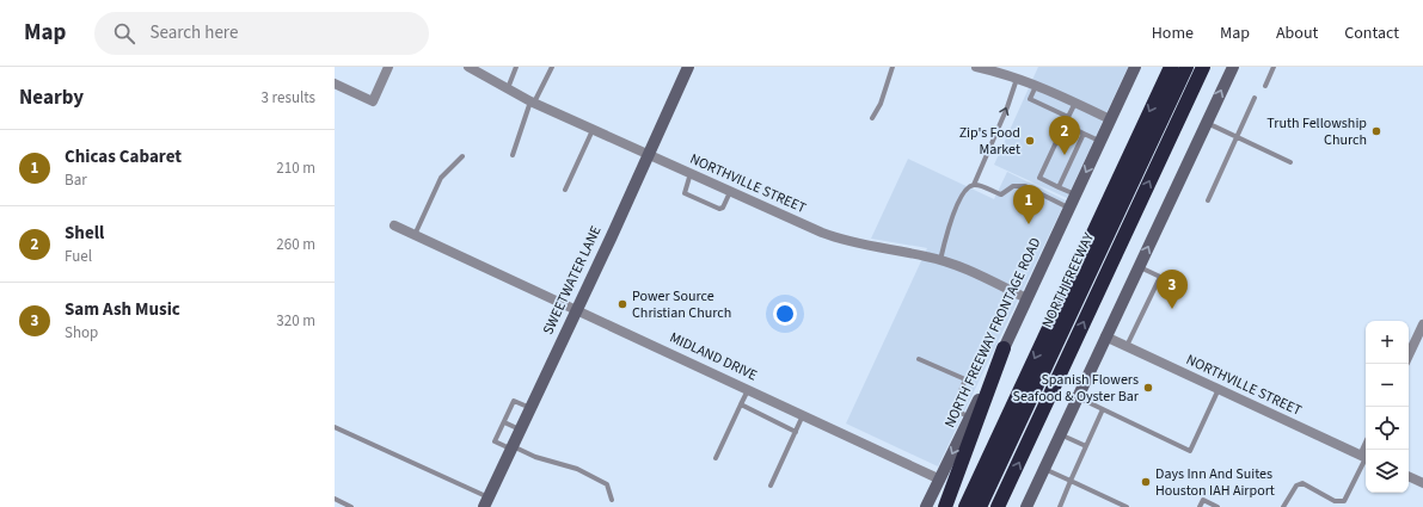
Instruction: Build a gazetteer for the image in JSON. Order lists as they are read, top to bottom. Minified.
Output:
{"streets":{"highway":["NORTH FREEWAY"],"main road":["SWEETWATER LANE","NORTH FREEWAY FRONTAGE ROAD"],"street":["NORTHVILLE STREET","MIDLAND DRIVE"]},"crossings":[["NORTHVILLE STREET","SWEETWATER LANE"],["NORTHVILLE STREET","NORTH FREEWAY FRONTAGE ROAD"],["SWEETWATER LANE","MIDLAND DRIVE"],["NORTH FREEWAY FRONTAGE ROAD","MIDLAND DRIVE"]],"places":["Truth Fellowship Church","Zip's Food Market","Power Source Christian Church","Spanish Flowers Seafood & Oyster Bar","Days Inn And Suites Houston IAH Airport"],"page":{"header":"Map","search":"Search here","nav":["Home","Map","About","Contact"],"heading":["Nearby","3 results"],"pins":["2","1","3"],"list":[{"mark":"1","name":"Chicas Cabaret","note":"Bar","value":"210 m"},{"mark":"2","name":"Shell","note":"Fuel","value":"260 m"},{"mark":"3","name":"Sam Ash Music","note":"Shop","value":"320 m"}],"map_buttons":["+","−"]}}
